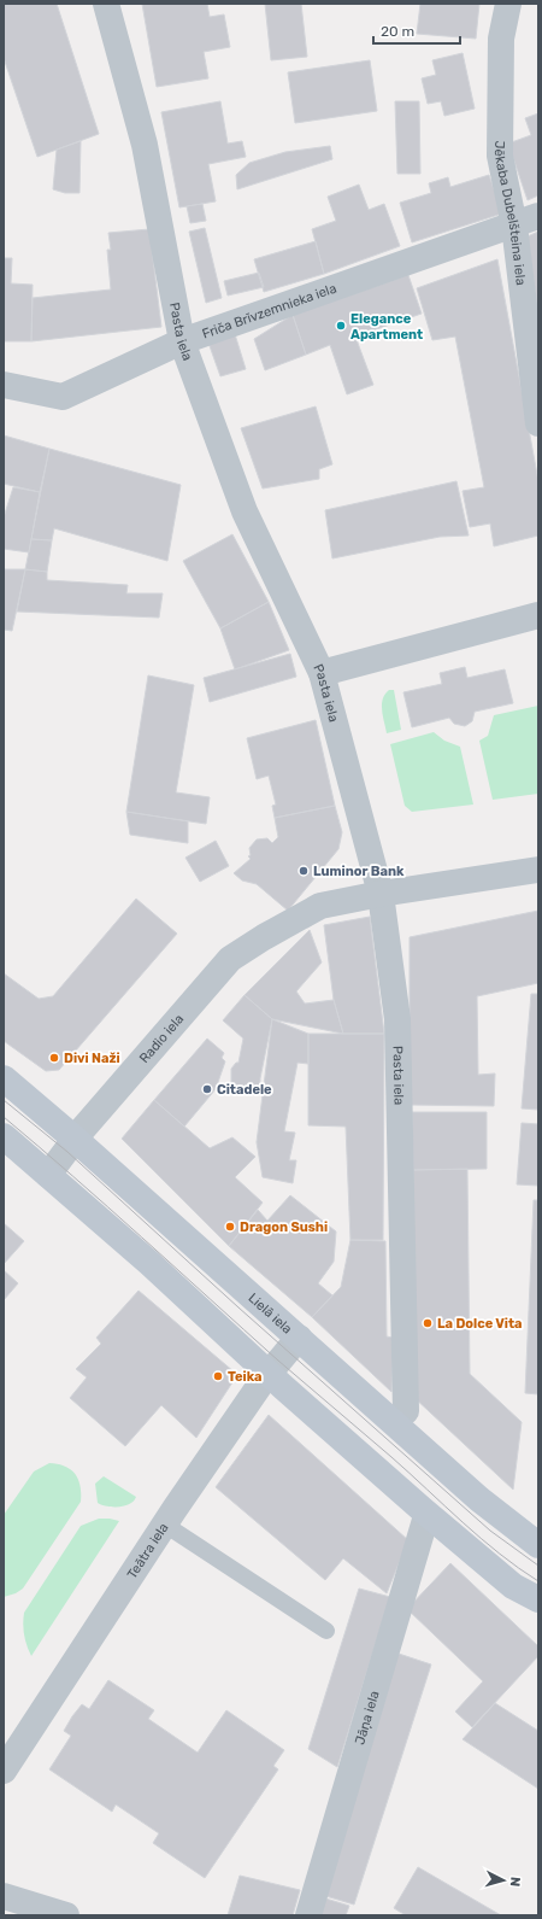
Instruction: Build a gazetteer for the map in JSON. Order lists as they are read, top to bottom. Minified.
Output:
{"streets":{"street":["Jēkaba Dubelšteina iela","Friča Brīvzemnieka iela","Pasta iela","Radio iela","Lielā iela","Teātra iela","Jāņa iela"]},"crossings":[["Jēkaba Dubelšteina iela","Friča Brīvzemnieka iela"],["Friča Brīvzemnieka iela","Pasta iela"],["Pasta iela","Radio iela"],["Radio iela","Lielā iela"],["Lielā iela","Teātra iela"]],"places":["Elegance Apartment","Luminor Bank","Divi Naži","Citadele","Dragon Sushi","La Dolce Vita","Teika"],"scale_bar":"20 m","north":"right"}
